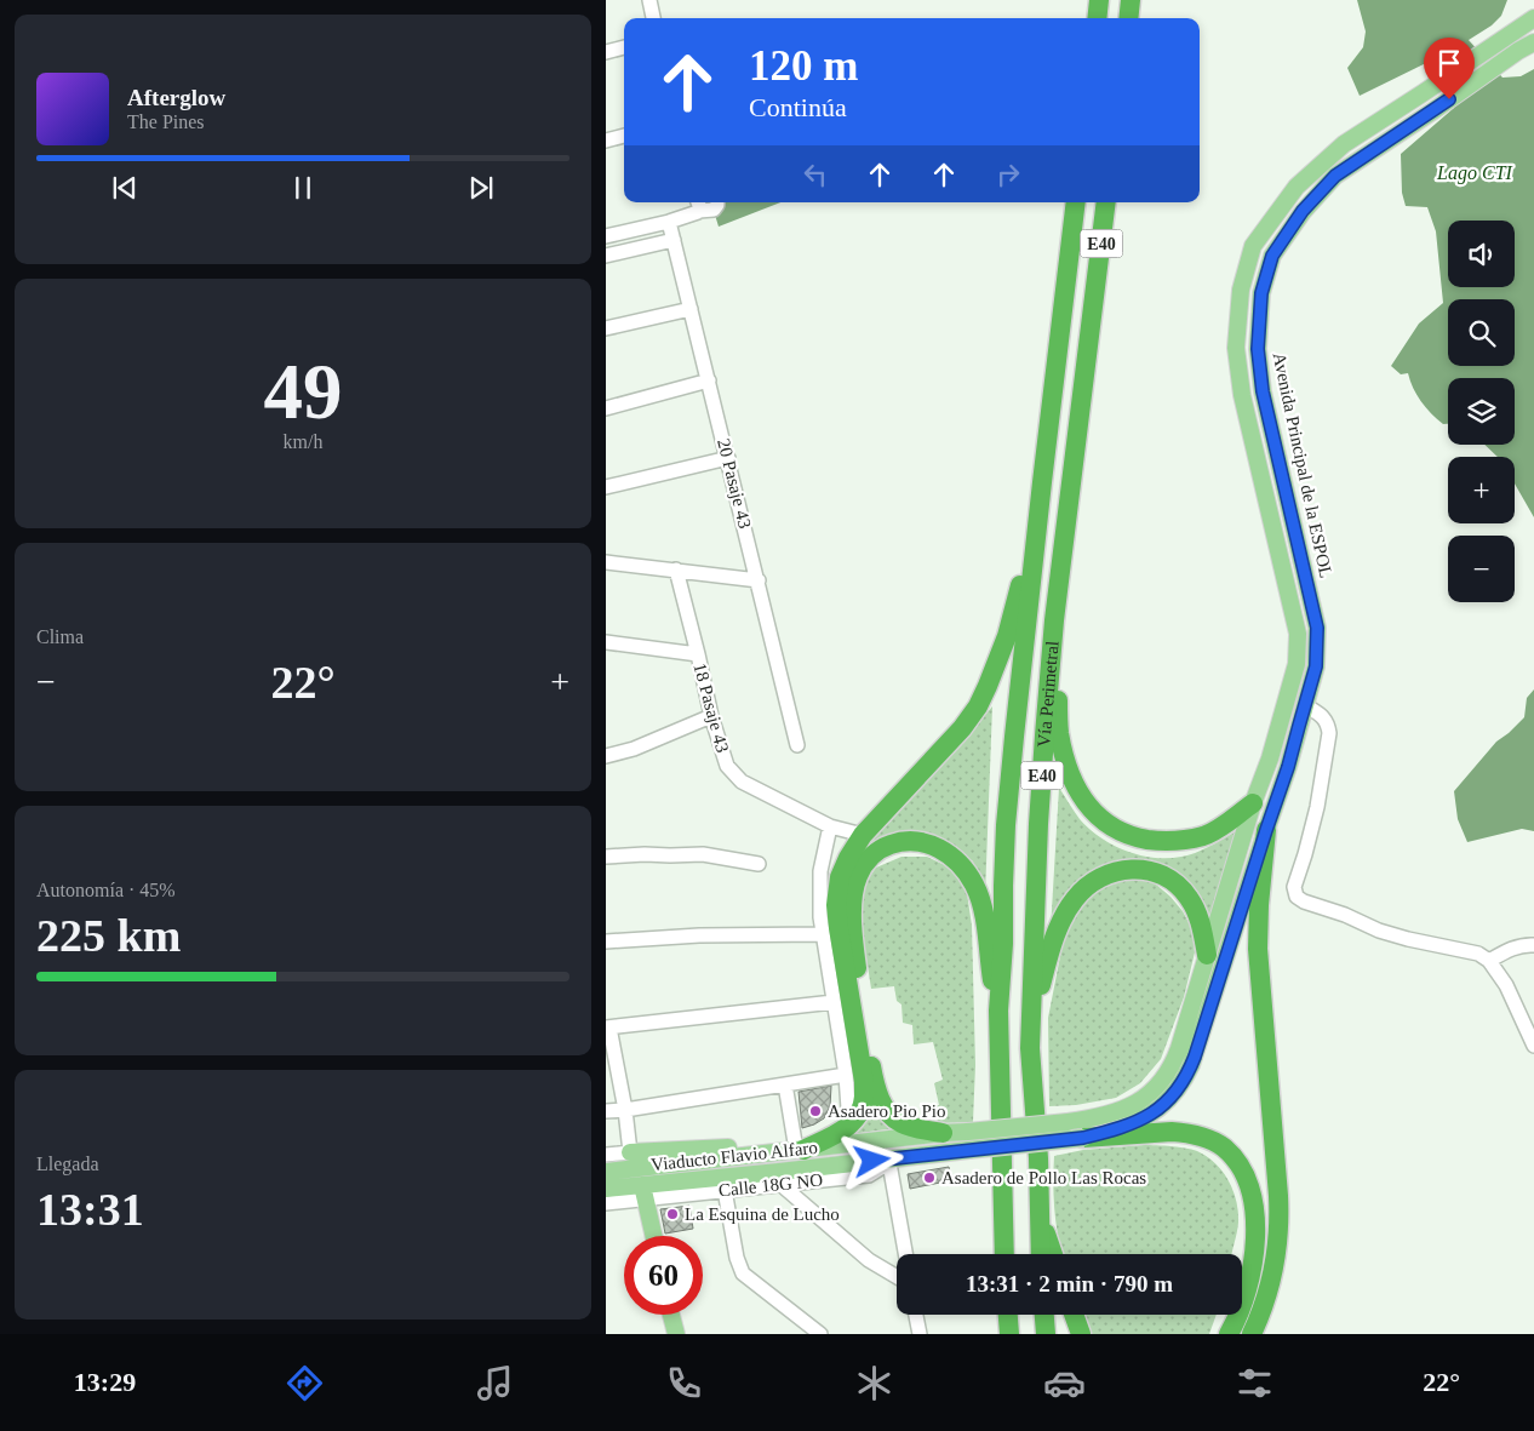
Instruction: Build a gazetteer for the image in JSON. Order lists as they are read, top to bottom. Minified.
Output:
{"streets":{"highway":["E40","Vía Perimetral"],"main road":["Avenida Principal de la ESPOL","Viaducto Flavio Alfaro"],"street":["20 Pasaje 43","18 Pasaje 43","Calle 18G NO"]},"crossings":[["Avenida Principal de la ESPOL","Viaducto Flavio Alfaro"],["Viaducto Flavio Alfaro","Calle 18G NO"]],"water":["Lago CTI"],"places":["Asadero Pio Pio","Asadero de Pollo Las Rocas","La Esquina de Lucho"],"page":{"turn":["120 m","Continúa"],"song":["Afterglow","The Pines"],"map_buttons":["+","−"],"tile":[["49","km/h"],"Clima",["Autonomía · 45%","225 km"],["Llegada","13:31"]],"heat":["−","22°","+"],"limit":"60","trip":"13:31 · 2 min · 790 m","tabs":["13:29","22°"]}}
